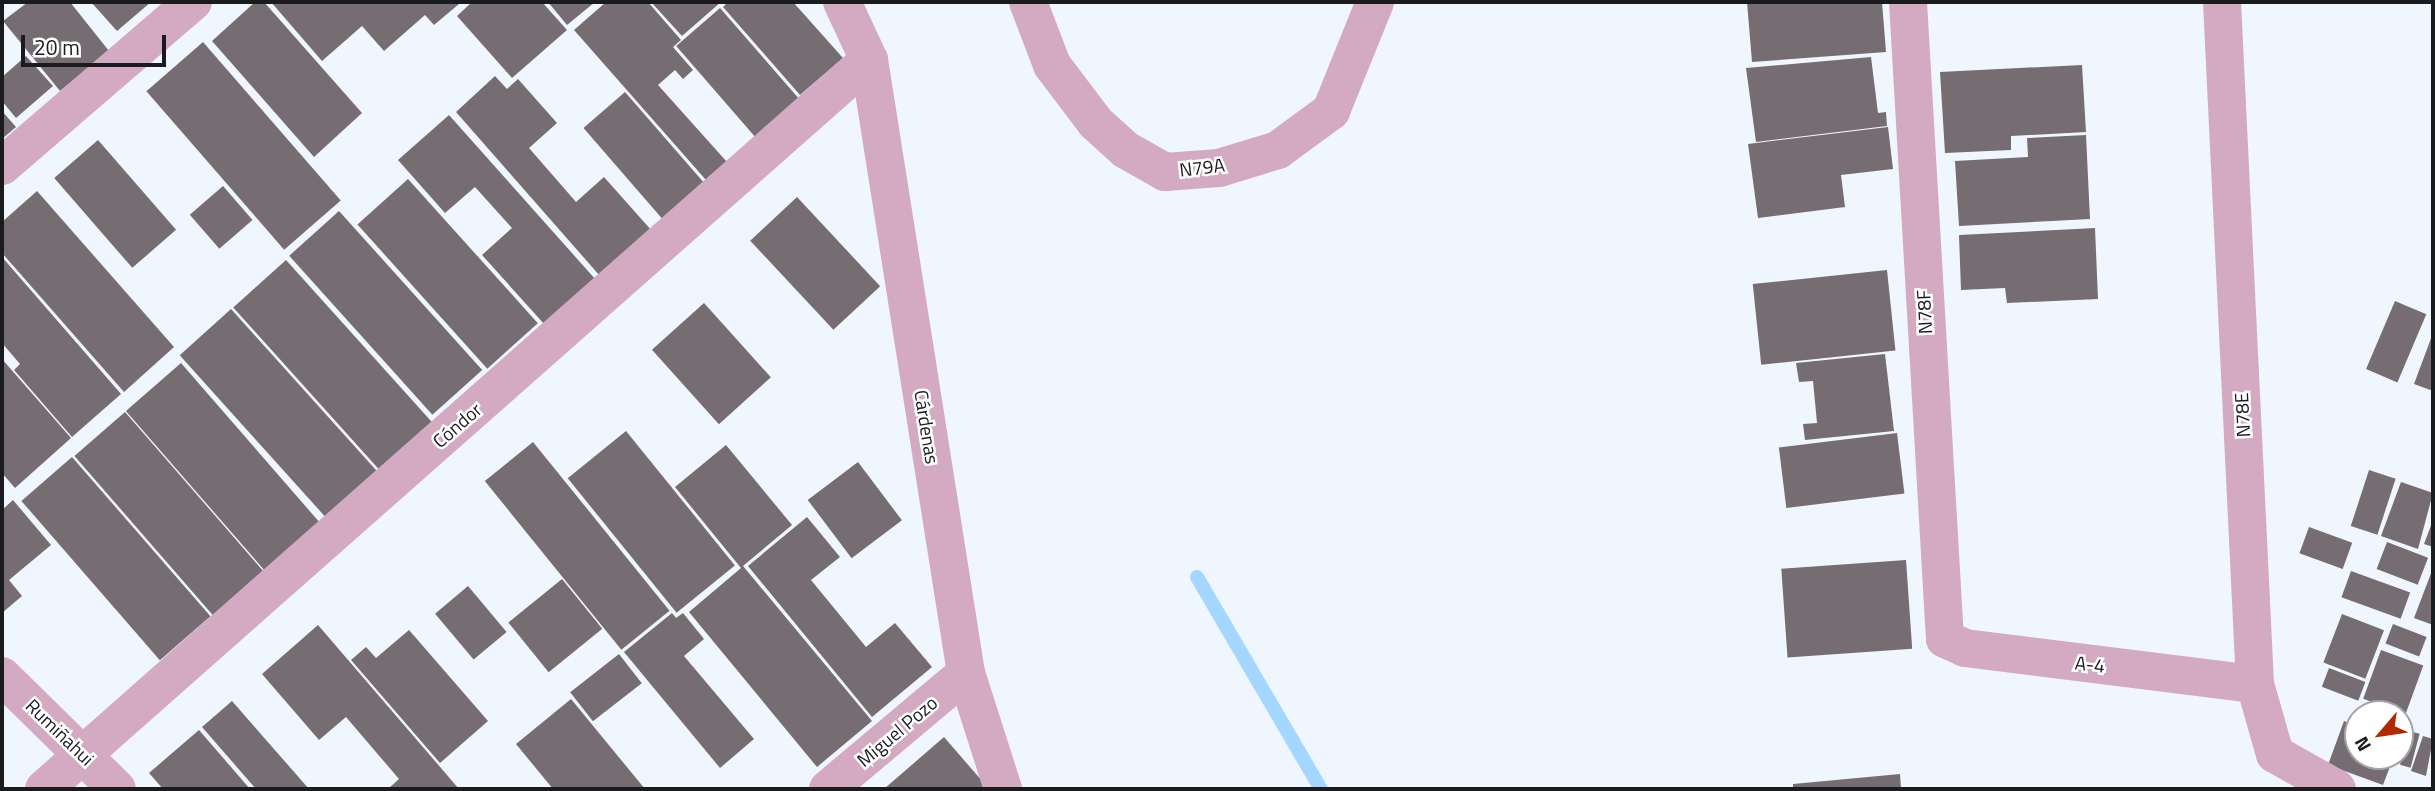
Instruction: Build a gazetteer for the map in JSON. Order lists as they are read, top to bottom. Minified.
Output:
{"streets":{"street":["N79A","N78F","N78E","Cóndor","Cárdenas","A-4","Miguel Pozo","Rumiñahui"]},"crossings":[["N78F","A-4"],["N78E","A-4"],["Cóndor","Cárdenas"],["Cóndor","Rumiñahui"],["Cárdenas","Miguel Pozo"]],"scale_bar":"20 m","north":"bottom left"}
